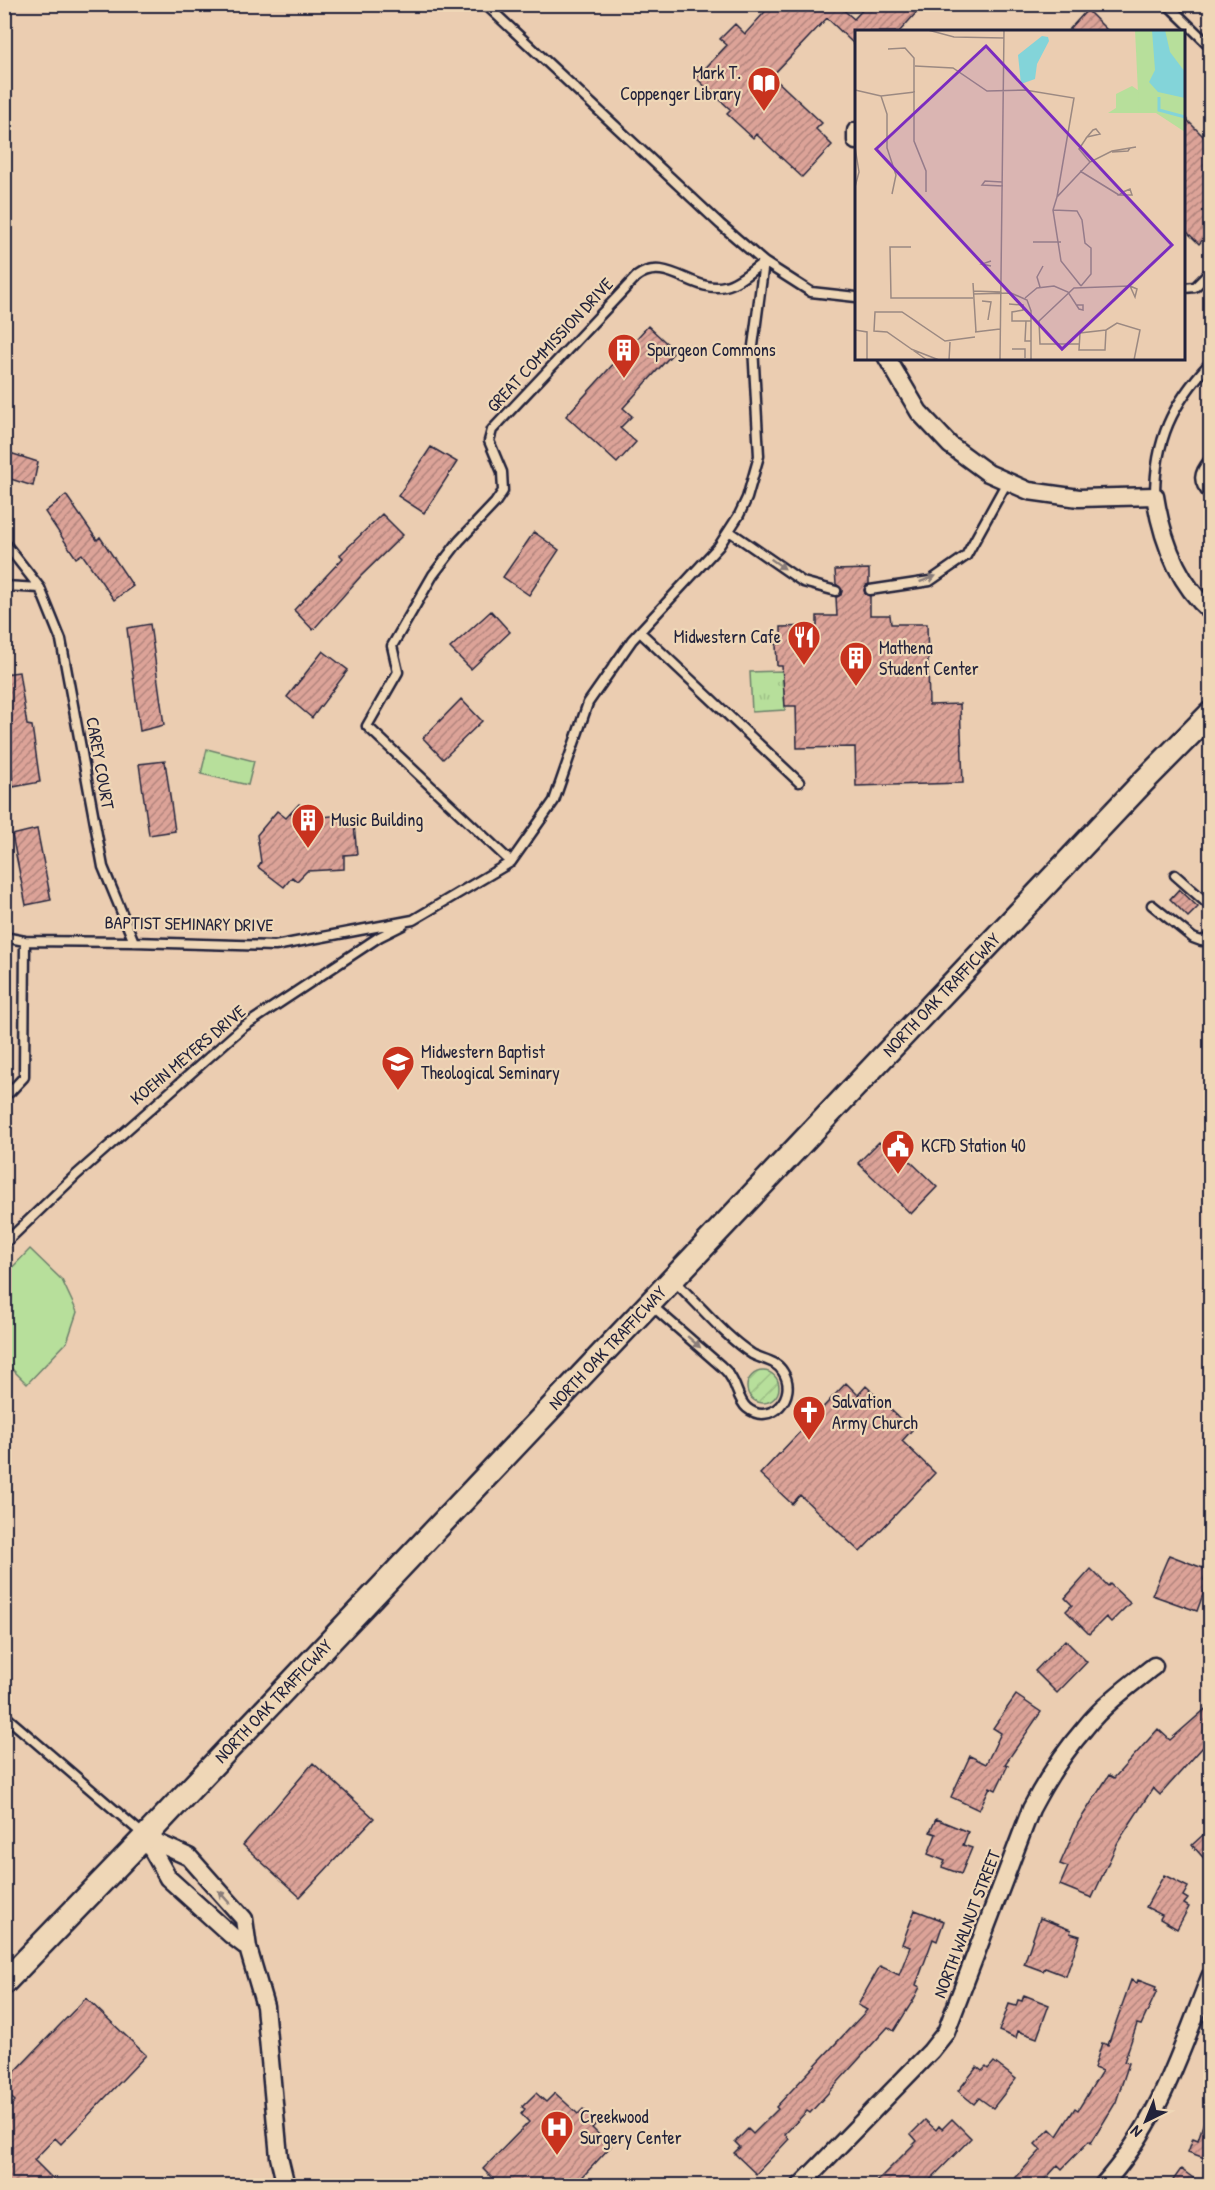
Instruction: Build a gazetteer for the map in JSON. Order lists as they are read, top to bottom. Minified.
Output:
{"streets":{"main road":["NORTH OAK TRAFFICWAY"],"street":["NORTH WALNUT STREET"],"lane":["GREAT COMMISSION DRIVE","CAREY COURT","BAPTIST SEMINARY DRIVE","KOEHN MEYERS DRIVE"]},"crossings":[["GREAT COMMISSION DRIVE","BAPTIST SEMINARY DRIVE"],["CAREY COURT","BAPTIST SEMINARY DRIVE"],["BAPTIST SEMINARY DRIVE","KOEHN MEYERS DRIVE"]],"places":{"library":["Mark T. Coppenger Library"],"building":["Spurgeon Commons","Mathena Student Center","Music Building"],"restaurant":["Midwestern Cafe"],"school or university":["Midwestern Baptist Theological Seminary"],"public building":["KCFD Station 40"],"church":["Salvation Army Church"],"hospital":["Creekwood Surgery Center"]},"north":"bottom left"}
